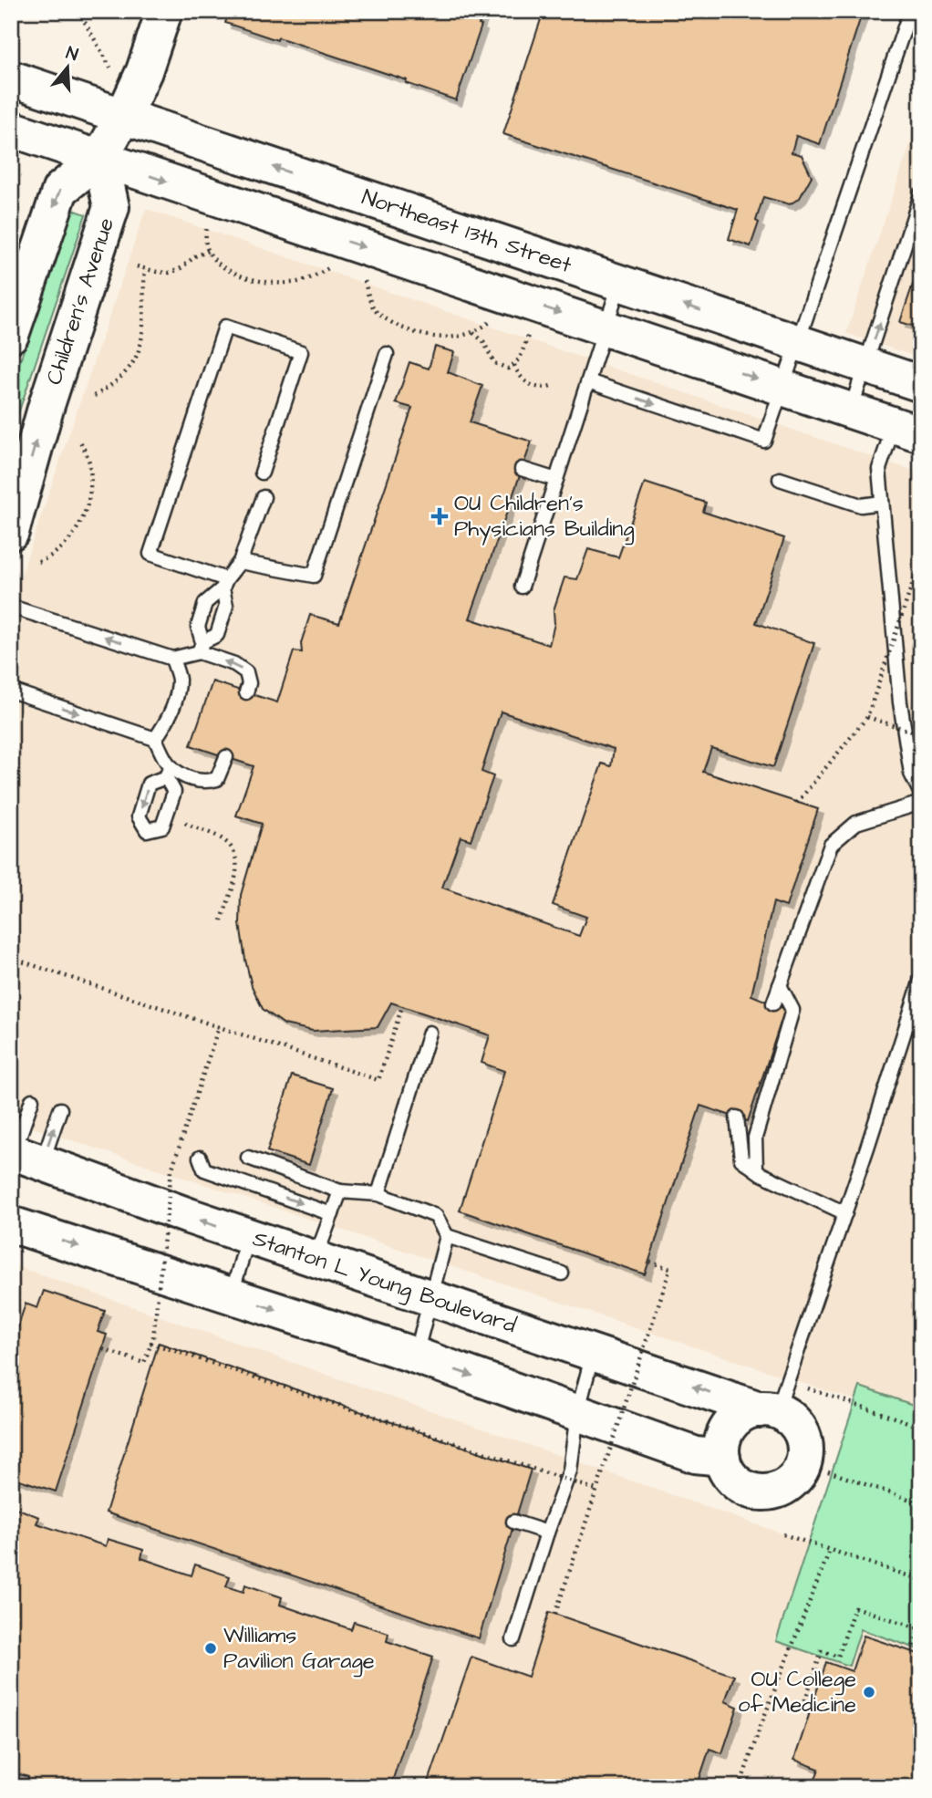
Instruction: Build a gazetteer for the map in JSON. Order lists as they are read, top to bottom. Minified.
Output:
{"streets":{"main road":["Northeast 13th Street","Children's Avenue","Stanton L Young Boulevard"]},"crossings":[["Northeast 13th Street","Children's Avenue"]],"places":{"health":["OU Children's Physicians Building"],"other":["Williams Pavilion Garage","OU College of Medicine"]},"north":"top"}
